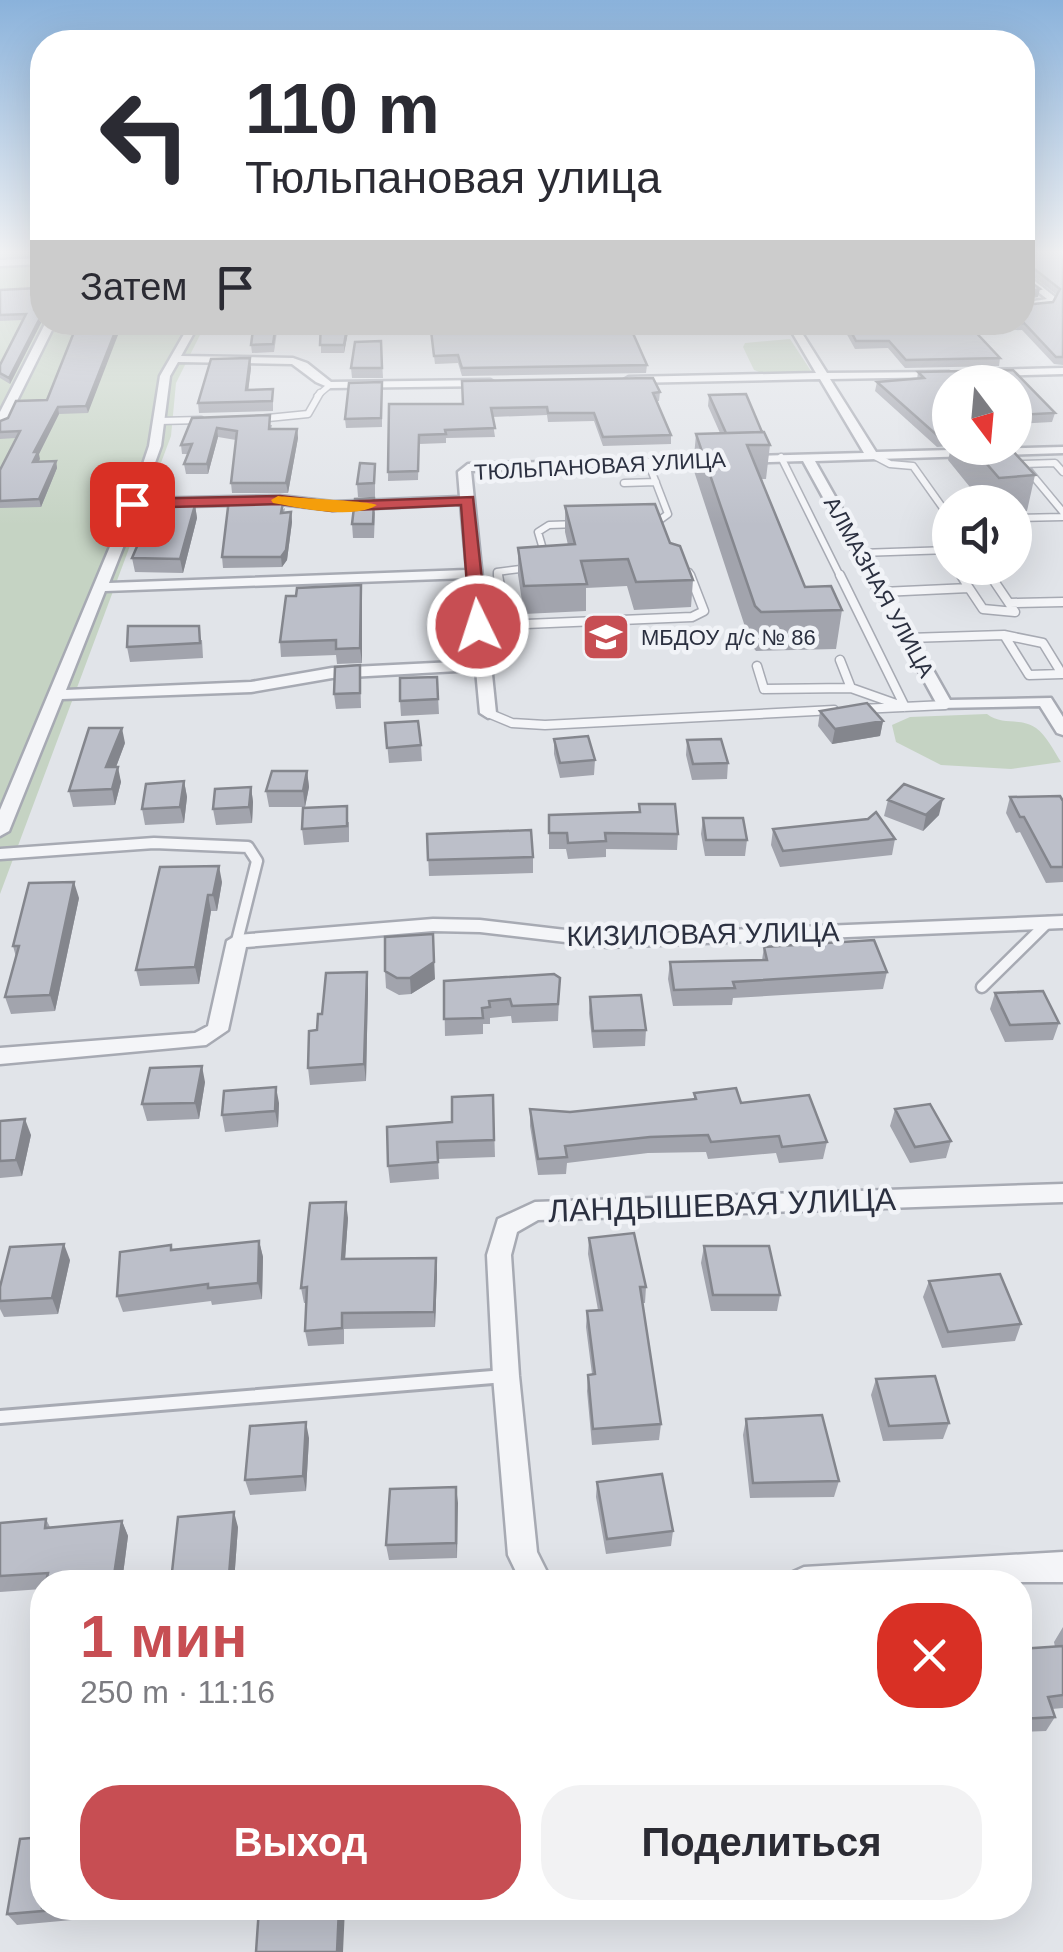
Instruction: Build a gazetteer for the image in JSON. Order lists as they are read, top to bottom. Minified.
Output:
{"streets":{"street":["ТЮЛЬПАНОВАЯ УЛИЦА","АЛМАЗНАЯ УЛИЦА","КИЗИЛОВАЯ УЛИЦА","ЛАНДЫШЕВАЯ УЛИЦА"]},"crossings":[["ТЮЛЬПАНОВАЯ УЛИЦА","АЛМАЗНАЯ УЛИЦА"]],"places":{"school or university":["МБДОУ д/с № 86"]},"north":"bottom","page":{"turn":["110 m","Тюльпановая улица"],"then":"Затем","heading":["1 мин","250 m · 11:16"],"buttons":["Выход","Поделиться"]}}
